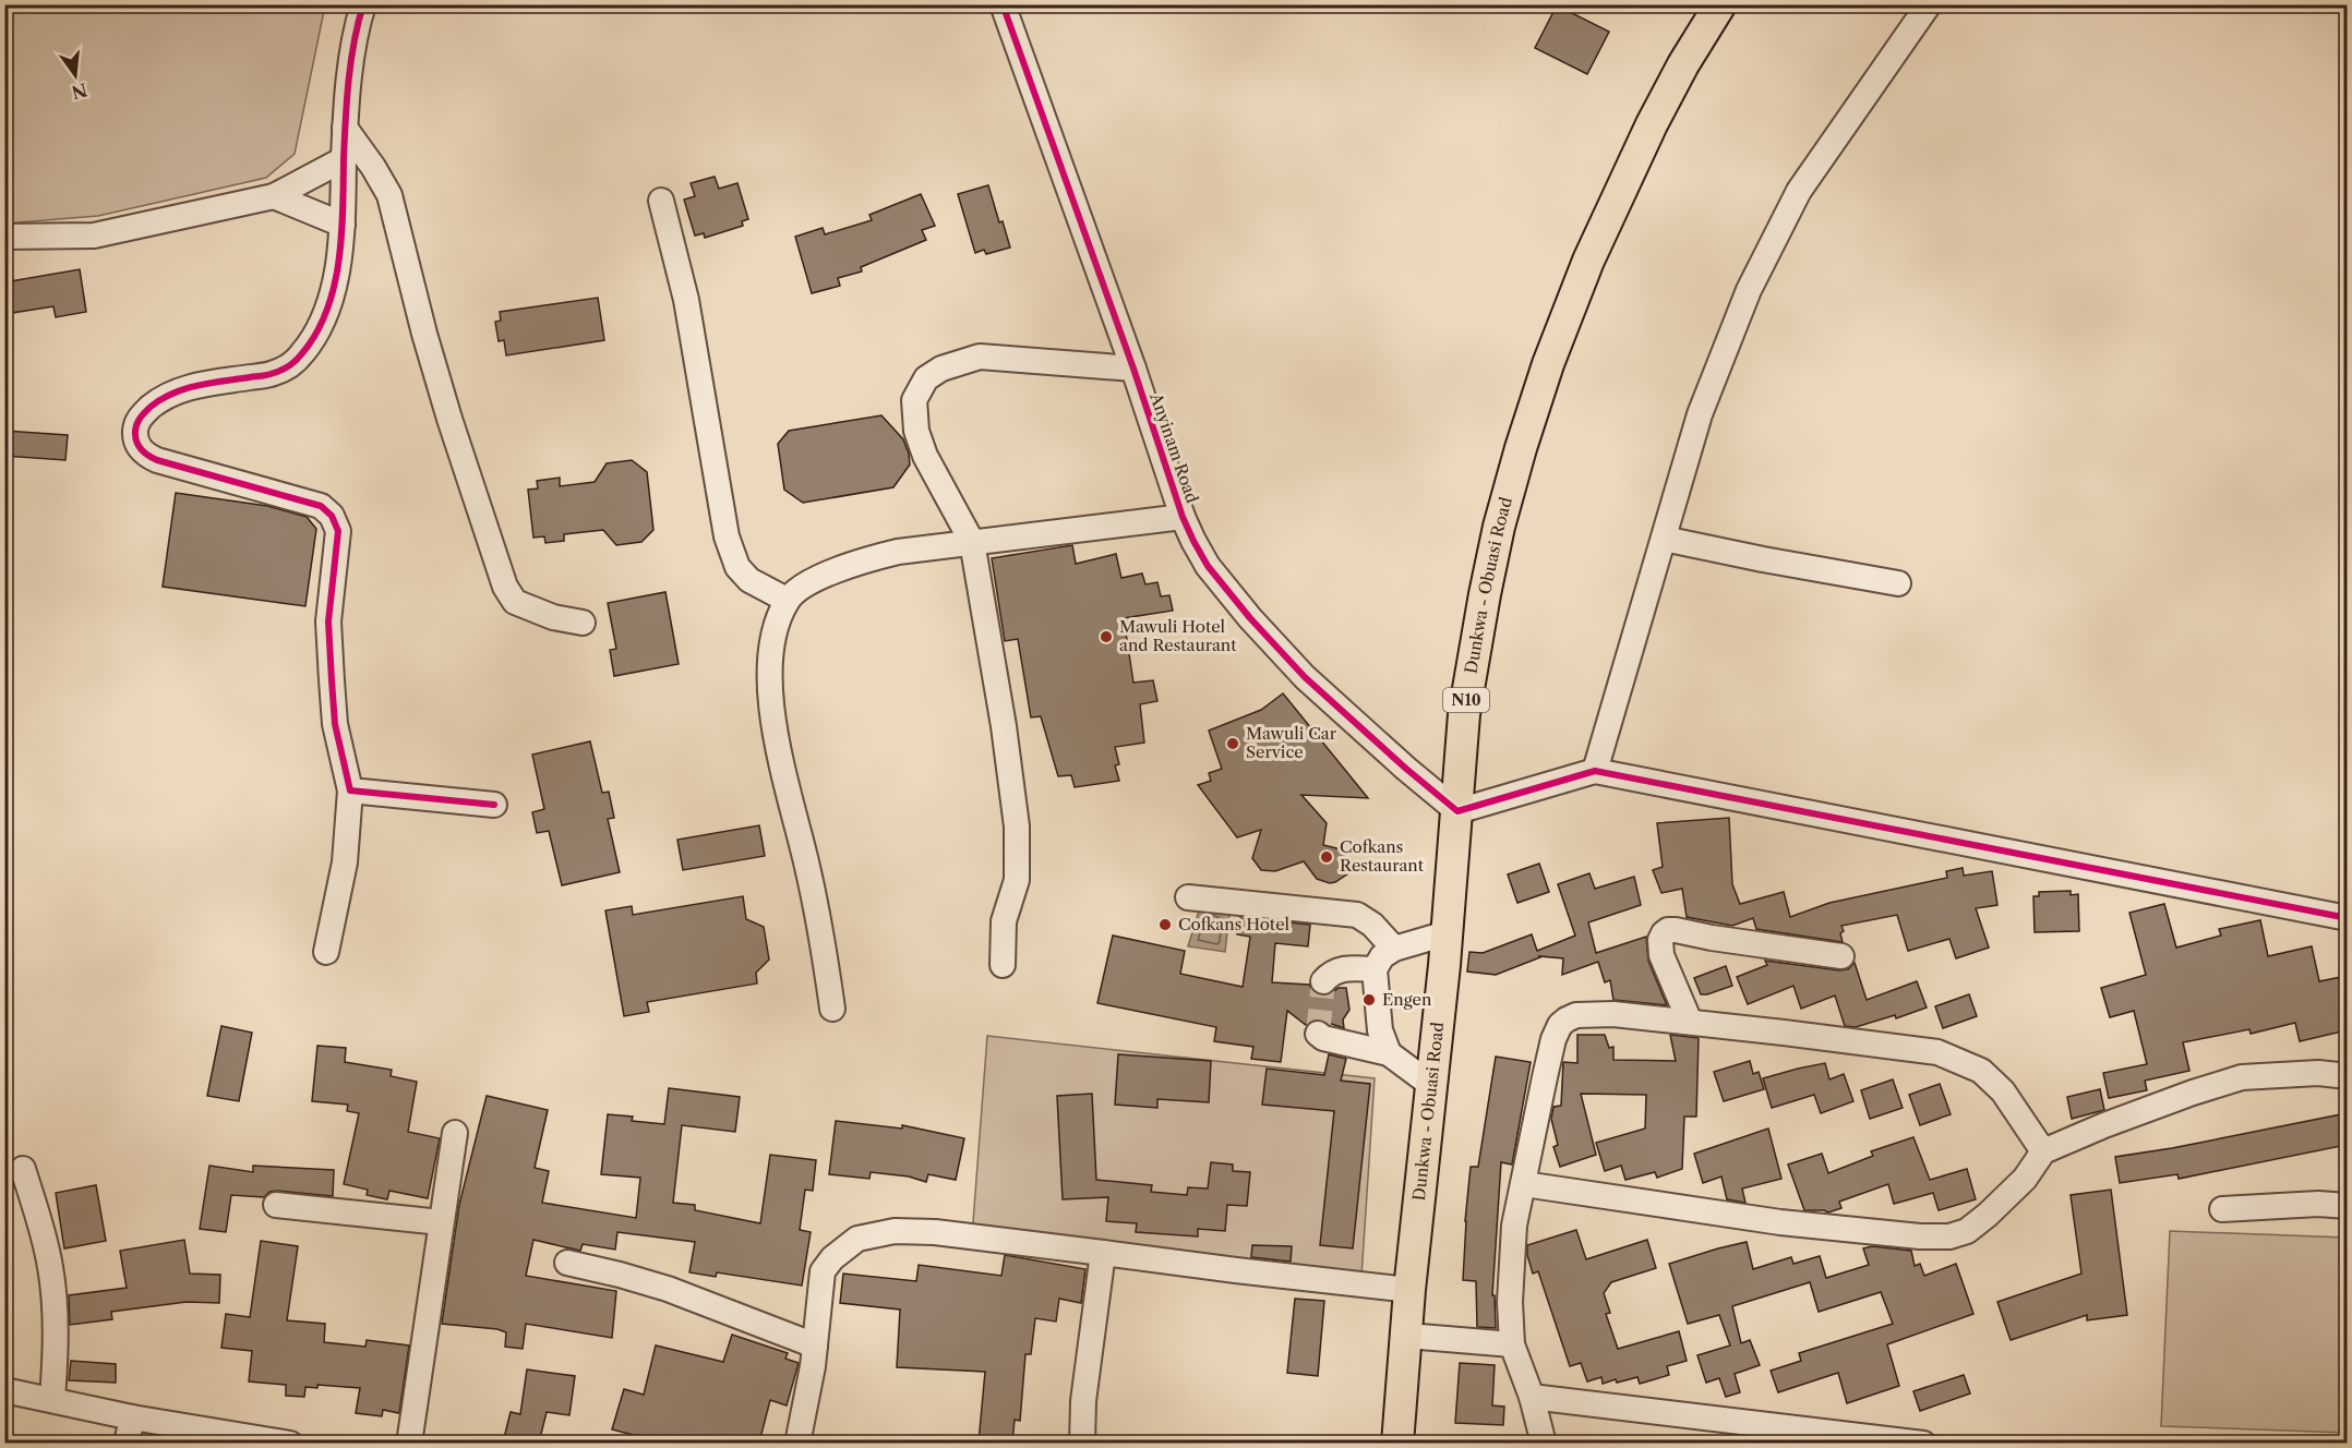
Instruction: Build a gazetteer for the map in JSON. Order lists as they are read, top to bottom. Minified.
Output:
{"streets":{"main road":["Dunkwa - Obuasi Road","N10"],"street":["Anyinam Road"]},"crossings":[["Anyinam Road","Dunkwa - Obuasi Road"]],"places":["Mawuli Hotel and Restaurant","Mawuli Car Service","Cofkans Restaurant","Cofkans Hotel","Engen"],"north":"bottom"}
